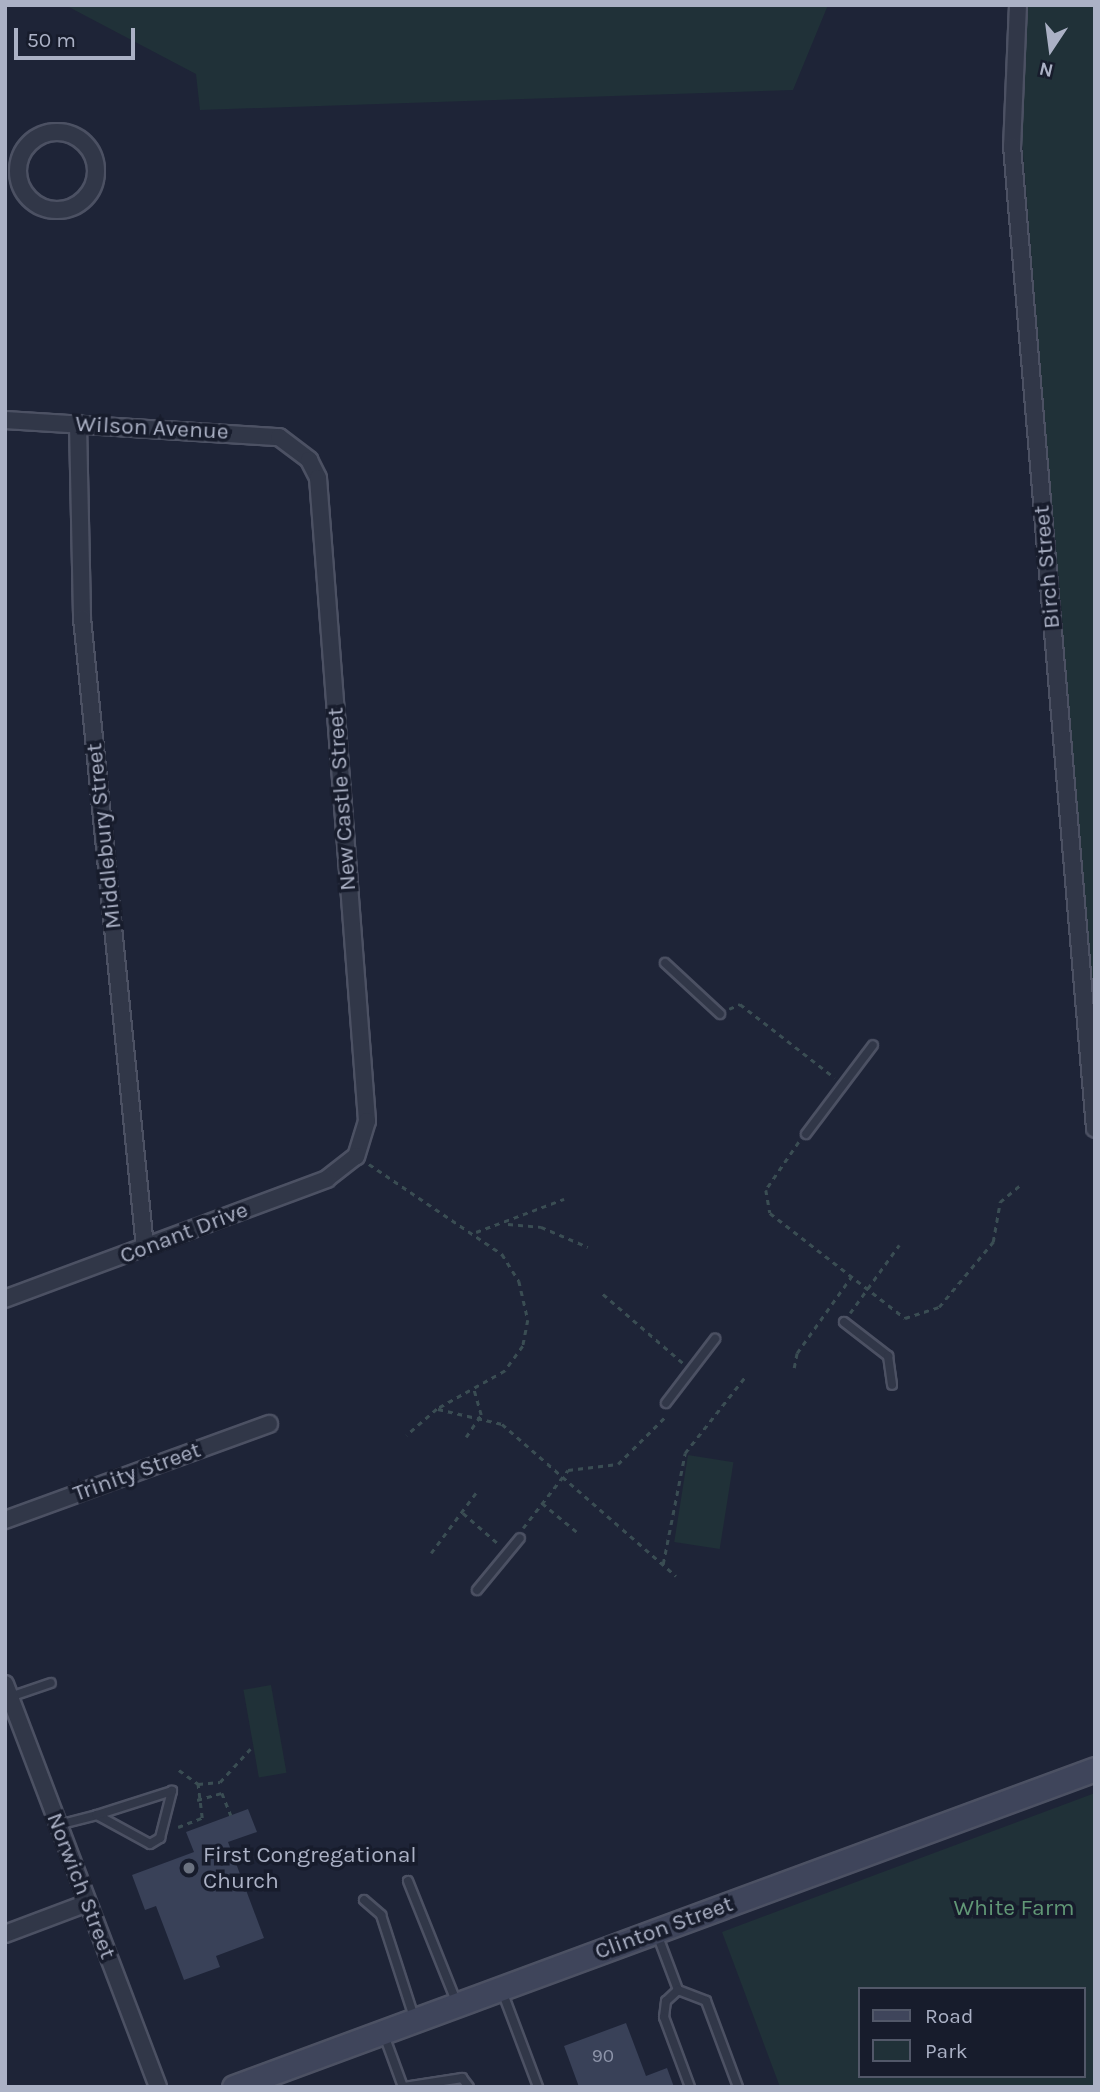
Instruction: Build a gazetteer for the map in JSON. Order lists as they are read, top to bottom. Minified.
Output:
{"streets":{"main road":["Clinton Street"],"street":["Wilson Avenue","Birch Street","New Castle Street","Middlebury Street","Conant Drive","Trinity Street","Norwich Street"]},"crossings":[["Wilson Avenue","New Castle Street"],["Wilson Avenue","Middlebury Street"],["New Castle Street","Conant Drive"],["Middlebury Street","Conant Drive"]],"parks":["White Farm"],"places":["First Congregational Church"],"house_numbers":["90"],"legend":["Road","Park"],"scale_bar":"50 m","north":"bottom"}
